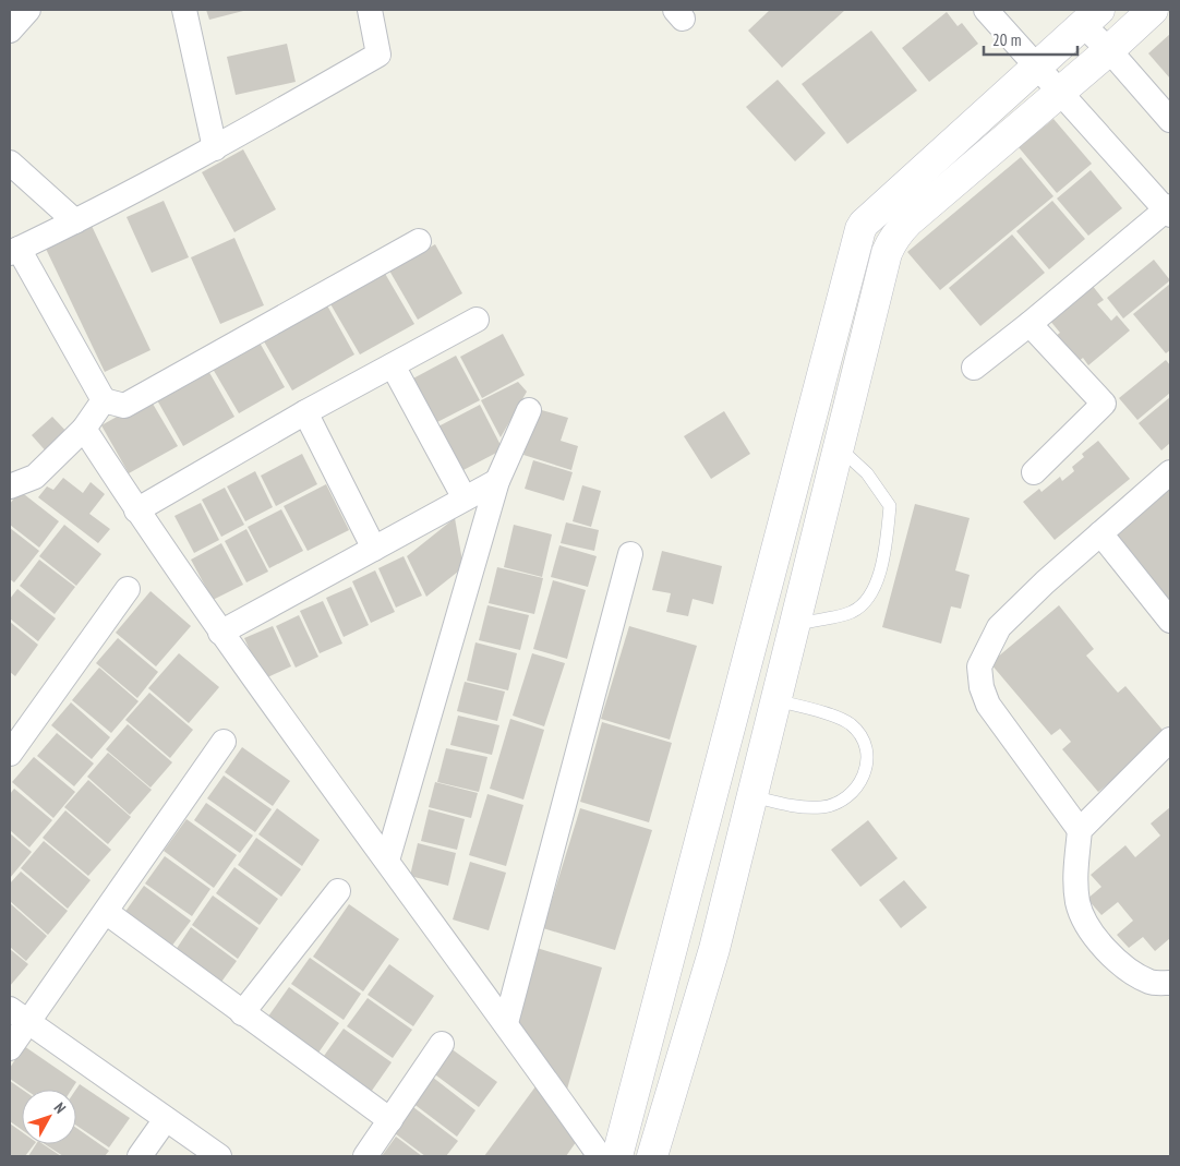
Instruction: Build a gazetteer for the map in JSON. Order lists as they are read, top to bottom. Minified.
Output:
{"scale_bar":"20 m","north":"top right"}
